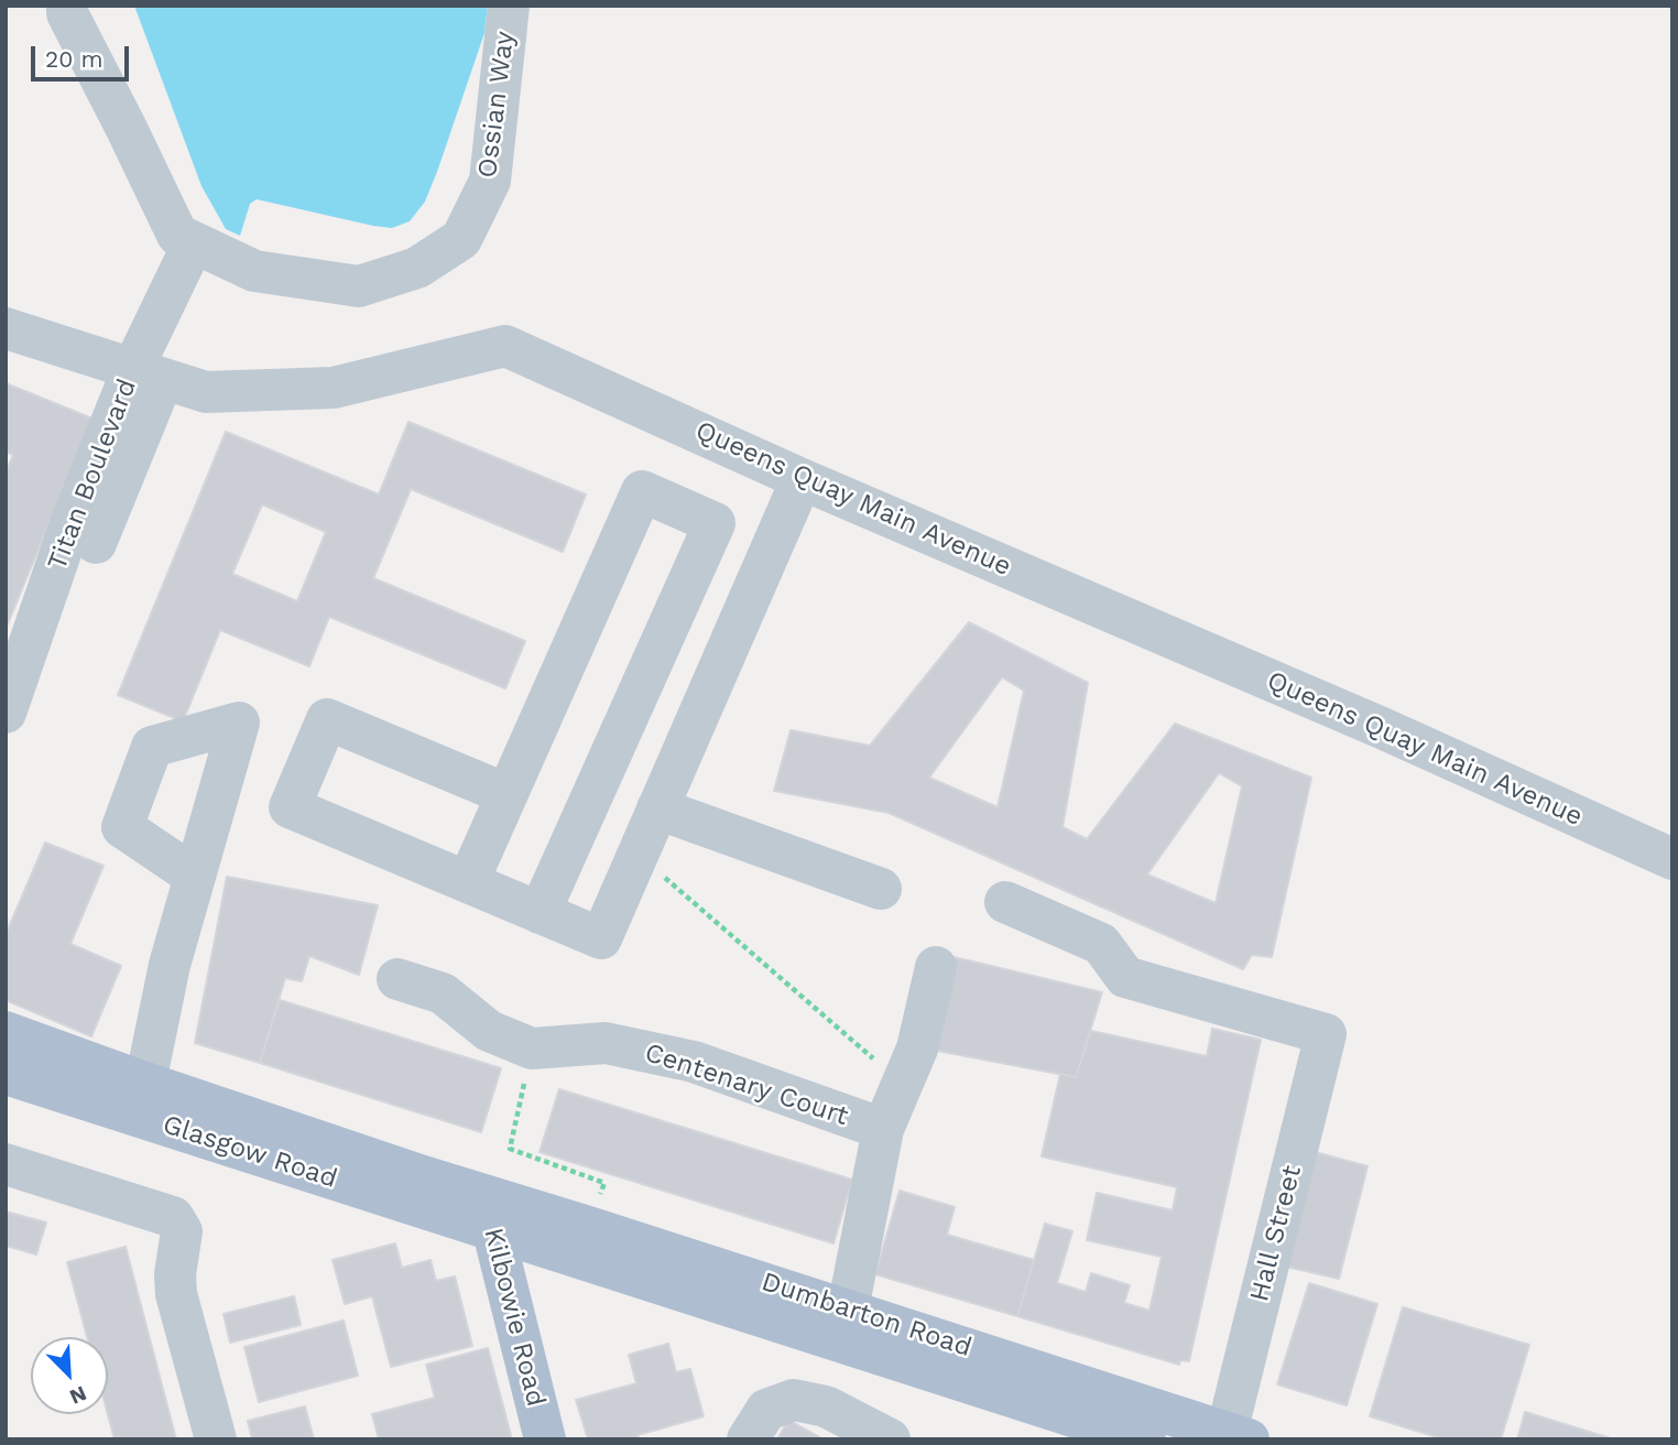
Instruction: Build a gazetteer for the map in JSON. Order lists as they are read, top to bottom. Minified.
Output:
{"streets":{"main road":["Glasgow Road","Dumbarton Road","Kilbowie Road"],"street":["Ossian Way","Titan Boulevard","Queens Quay Main Avenue","Centenary Court","Hall Street"]},"crossings":[["Ossian Way","Titan Boulevard"],["Titan Boulevard","Queens Quay Main Avenue"],["Glasgow Road","Dumbarton Road"],["Glasgow Road","Kilbowie Road"],["Hall Street","Dumbarton Road"],["Dumbarton Road","Kilbowie Road"]],"scale_bar":"20 m","north":"bottom right"}
